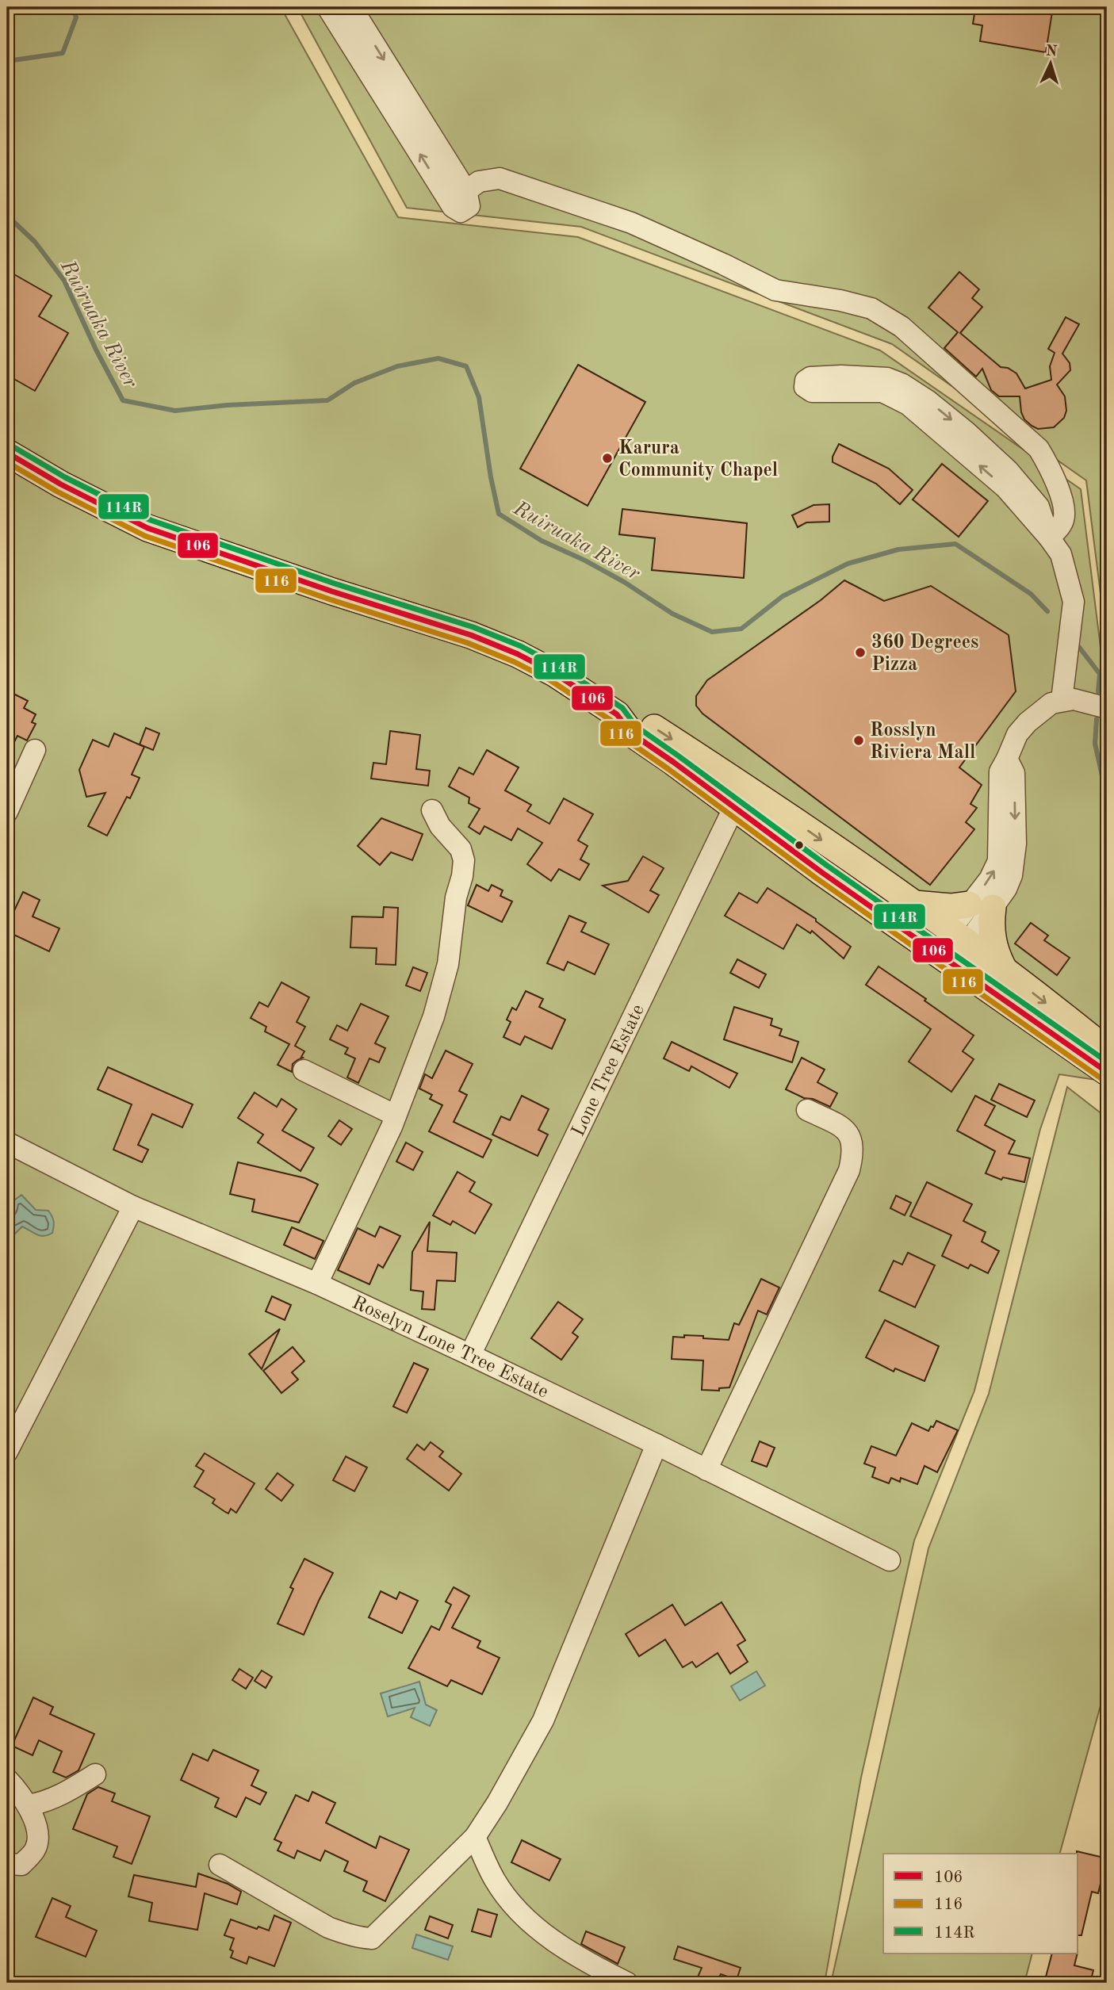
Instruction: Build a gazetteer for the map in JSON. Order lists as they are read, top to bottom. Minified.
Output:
{"streets":{"street":["Lone Tree Estate","Roselyn Lone Tree Estate"]},"crossings":[["Lone Tree Estate","Roselyn Lone Tree Estate"]],"water":["Ruiruaka River"],"places":["Karura Community Chapel","360 Degrees Pizza","Rosslyn Riviera Mall"],"lines":["transit line 114R","transit line 106","transit line 116"],"legend":["106","116","114R"],"north":"top"}
